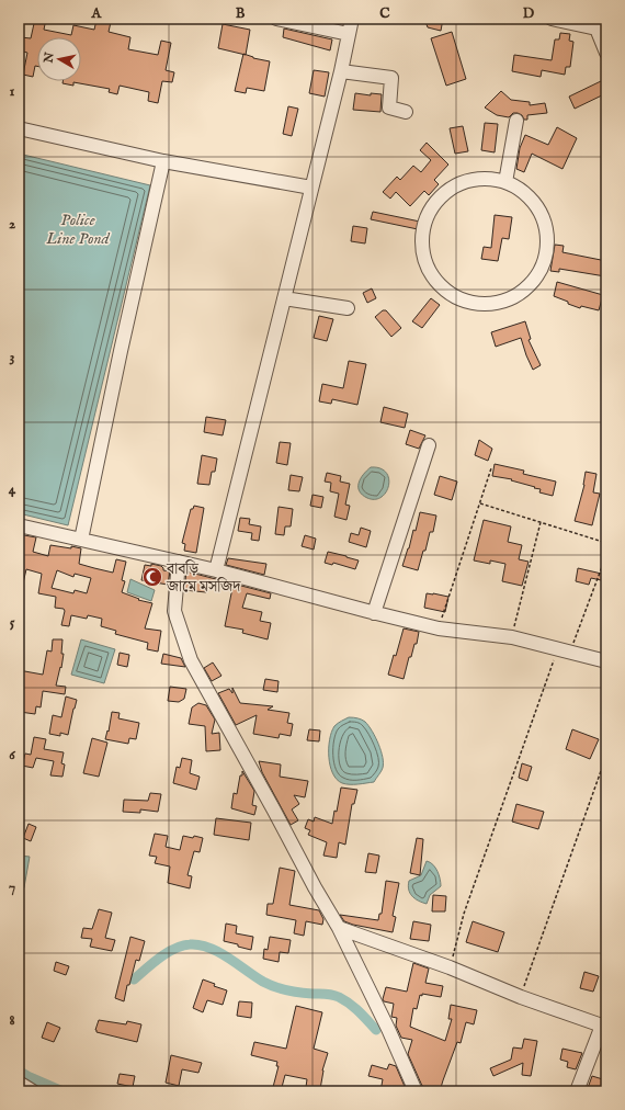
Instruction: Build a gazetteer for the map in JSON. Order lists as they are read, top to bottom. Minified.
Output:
{"water":["Police Line Pond"],"places":{"mosque":["বাবড়ি জামে মসজিদ"]},"north":"left","grid":{"columns":["A","B","C","D"],"rows":["1","2","3","4","5","6","7","8"]}}
